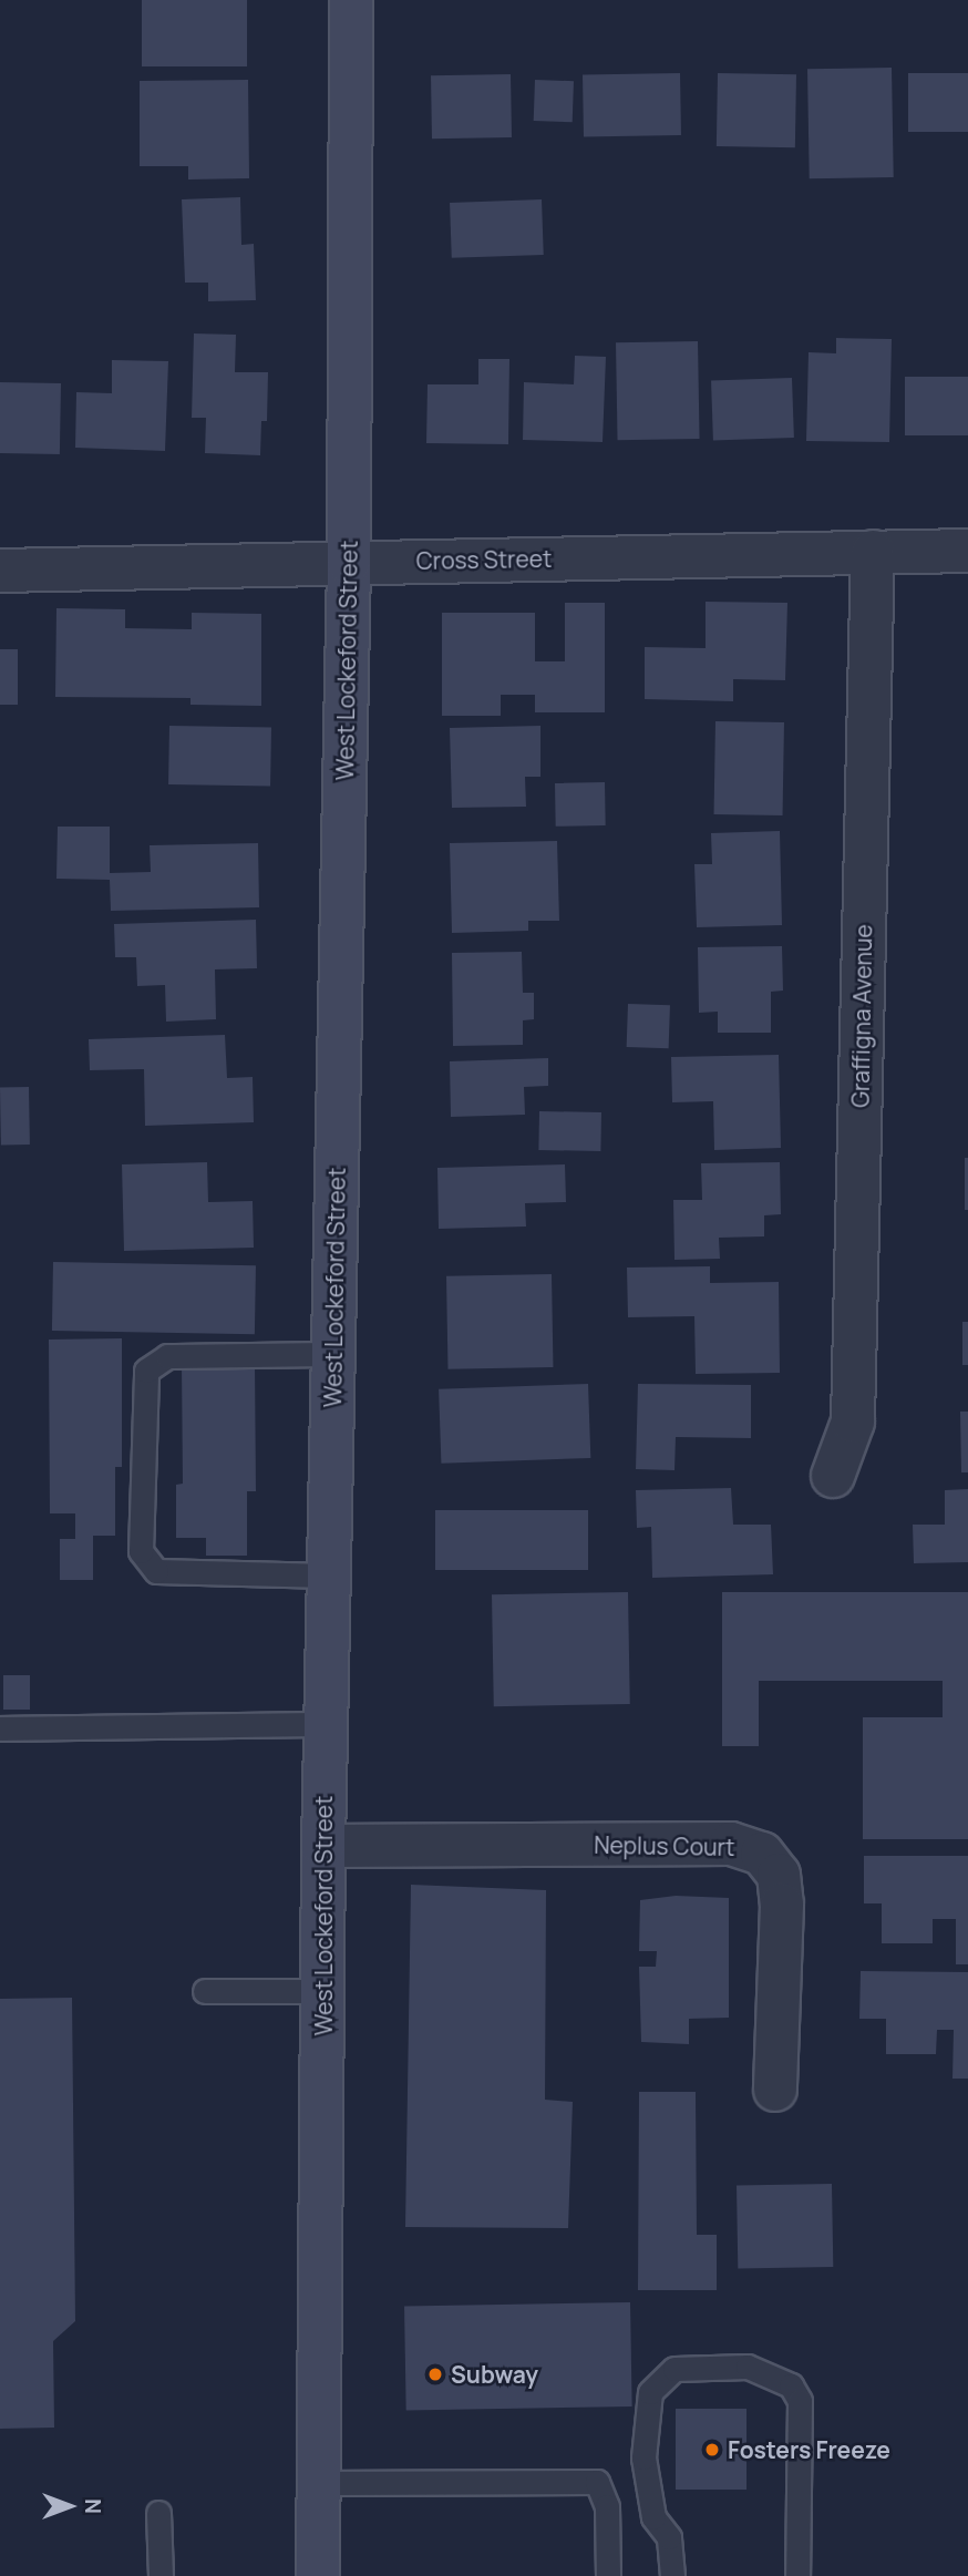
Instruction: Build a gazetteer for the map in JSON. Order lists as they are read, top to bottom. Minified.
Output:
{"streets":{"street":["Cross Street","West Lockeford Street","Graffigna Avenue","Neplus Court"]},"crossings":[["Cross Street","West Lockeford Street"],["Cross Street","Graffigna Avenue"],["West Lockeford Street","Neplus Court"]],"places":["Subway","Fosters Freeze"],"north":"right"}
